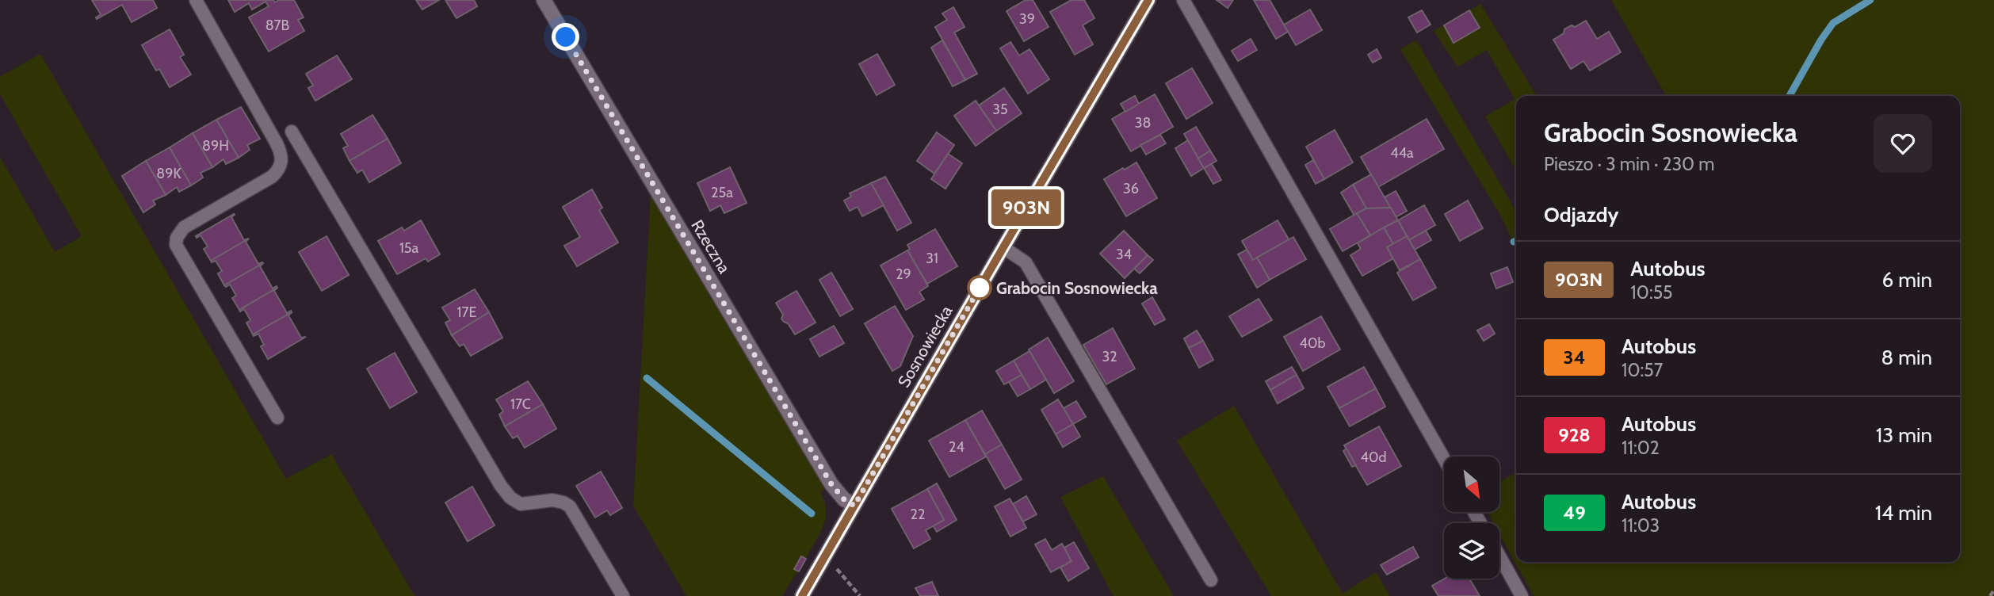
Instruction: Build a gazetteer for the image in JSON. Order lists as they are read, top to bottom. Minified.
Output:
{"streets":{"street":["Rzeczna","Sosnowiecka"]},"crossings":[["Rzeczna","Sosnowiecka"]],"places":["Grabocin Sosnowiecka"],"lines":["bus line 903N"],"house_numbers":["39","87B","35","38","89H","44a","89K","36","25a","15a","34","31","29","17E","40b","32","17C","24","40d","22"],"north":"bottom right","page":{"on_map":"903N","heading":[["Grabocin Sosnowiecka","Pieszo · 3 min · 230 m"],"Odjazdy"],"list":[{"mark":"903N","name":"Autobus","note":"10:55","value":"6 min"},{"mark":"34","name":"Autobus","note":"10:57","value":"8 min"},{"mark":"928","name":"Autobus","note":"11:02","value":"13 min"},{"mark":"49","name":"Autobus","note":"11:03","value":"14 min"}]}}
